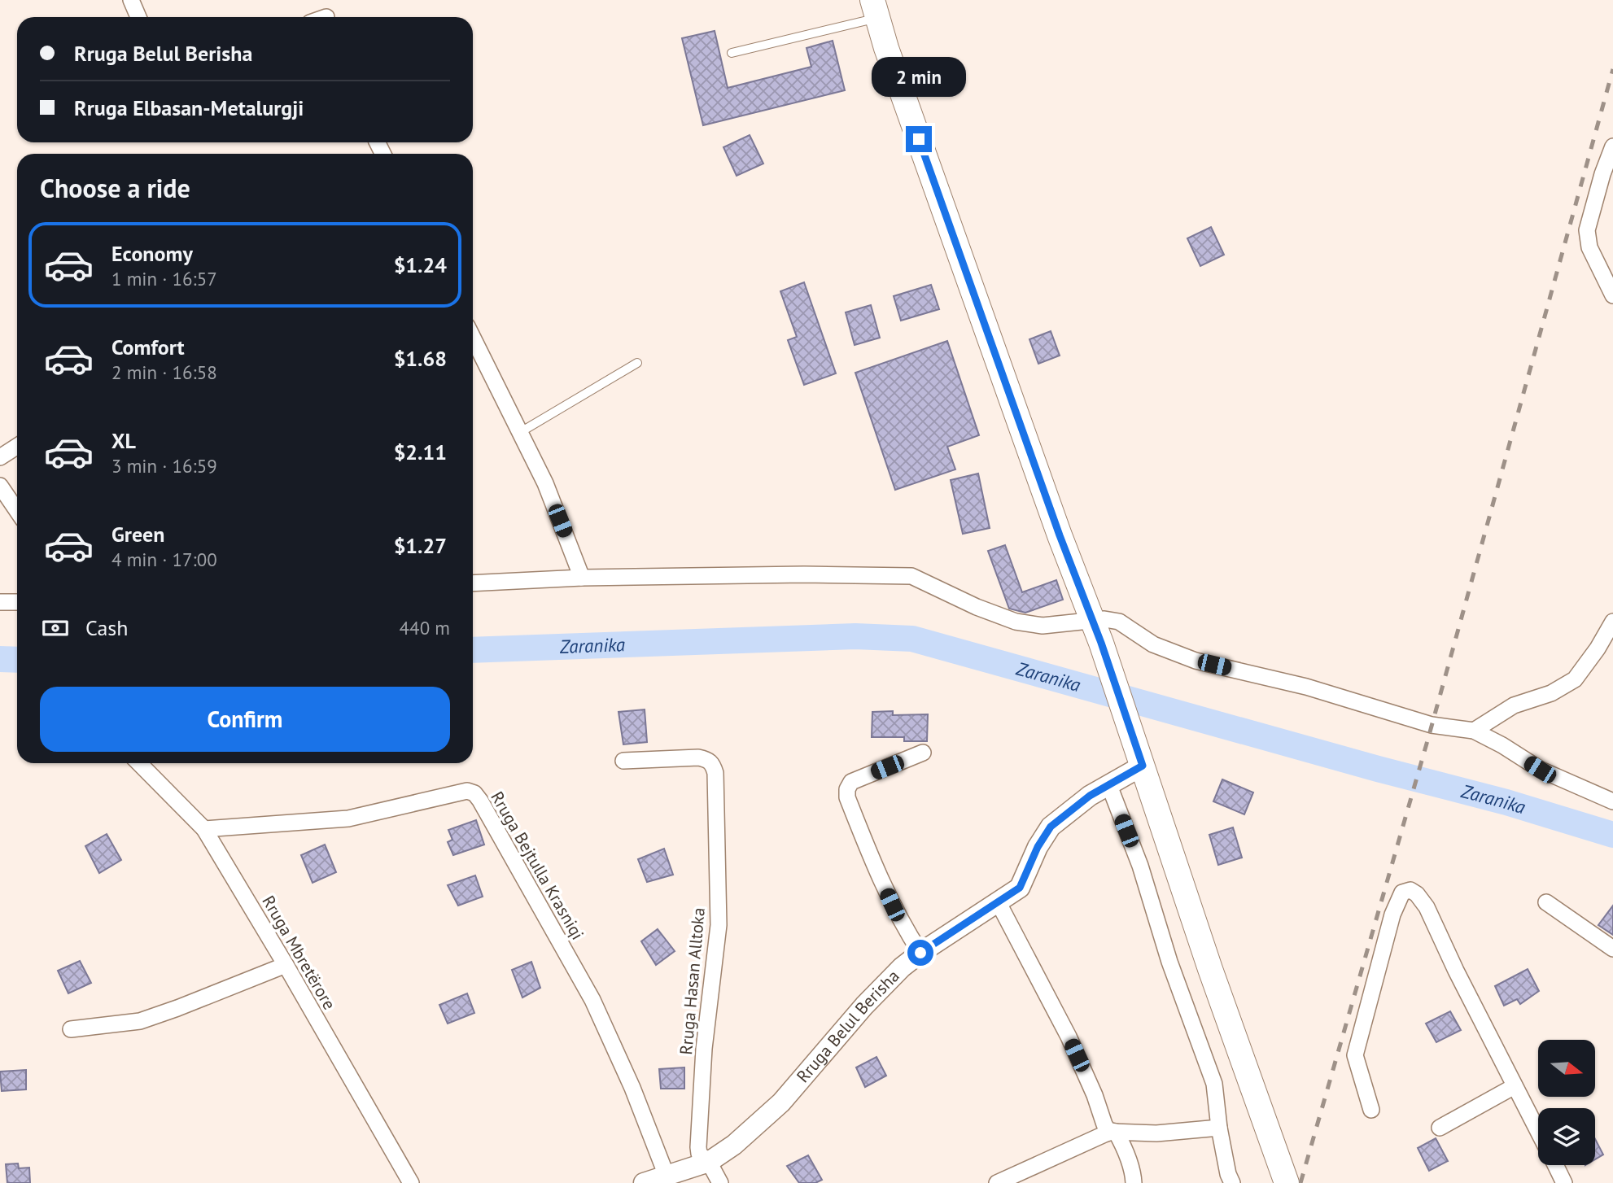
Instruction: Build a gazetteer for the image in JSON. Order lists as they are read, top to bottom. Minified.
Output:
{"streets":{"street":["Rruga Bejtulla Krasniqi","Rruga Mbretërore","Rruga Hasan Alltoka","Rruga Belul Berisha"]},"crossings":[["Rruga Bejtulla Krasniqi","Rruga Mbretërore"],["Rruga Bejtulla Krasniqi","Rruga Belul Berisha"],["Rruga Hasan Alltoka","Rruga Belul Berisha"]],"water":["Zaranika"],"north":"right","page":{"banner":["Rruga Belul Berisha","Rruga Elbasan-Metalurgji"],"bubble":"2 min","heading":"Choose a ride","list":[{"name":"Economy","note":"1 min · 16:57","value":"$1.24"},{"name":"Comfort","note":"2 min · 16:58","value":"$1.68"},{"name":"XL","note":"3 min · 16:59","value":"$2.11"},{"name":"Green","note":"4 min · 17:00","value":"$1.27"}],"pay":["Cash","440 m"],"buttons":"Confirm"}}
